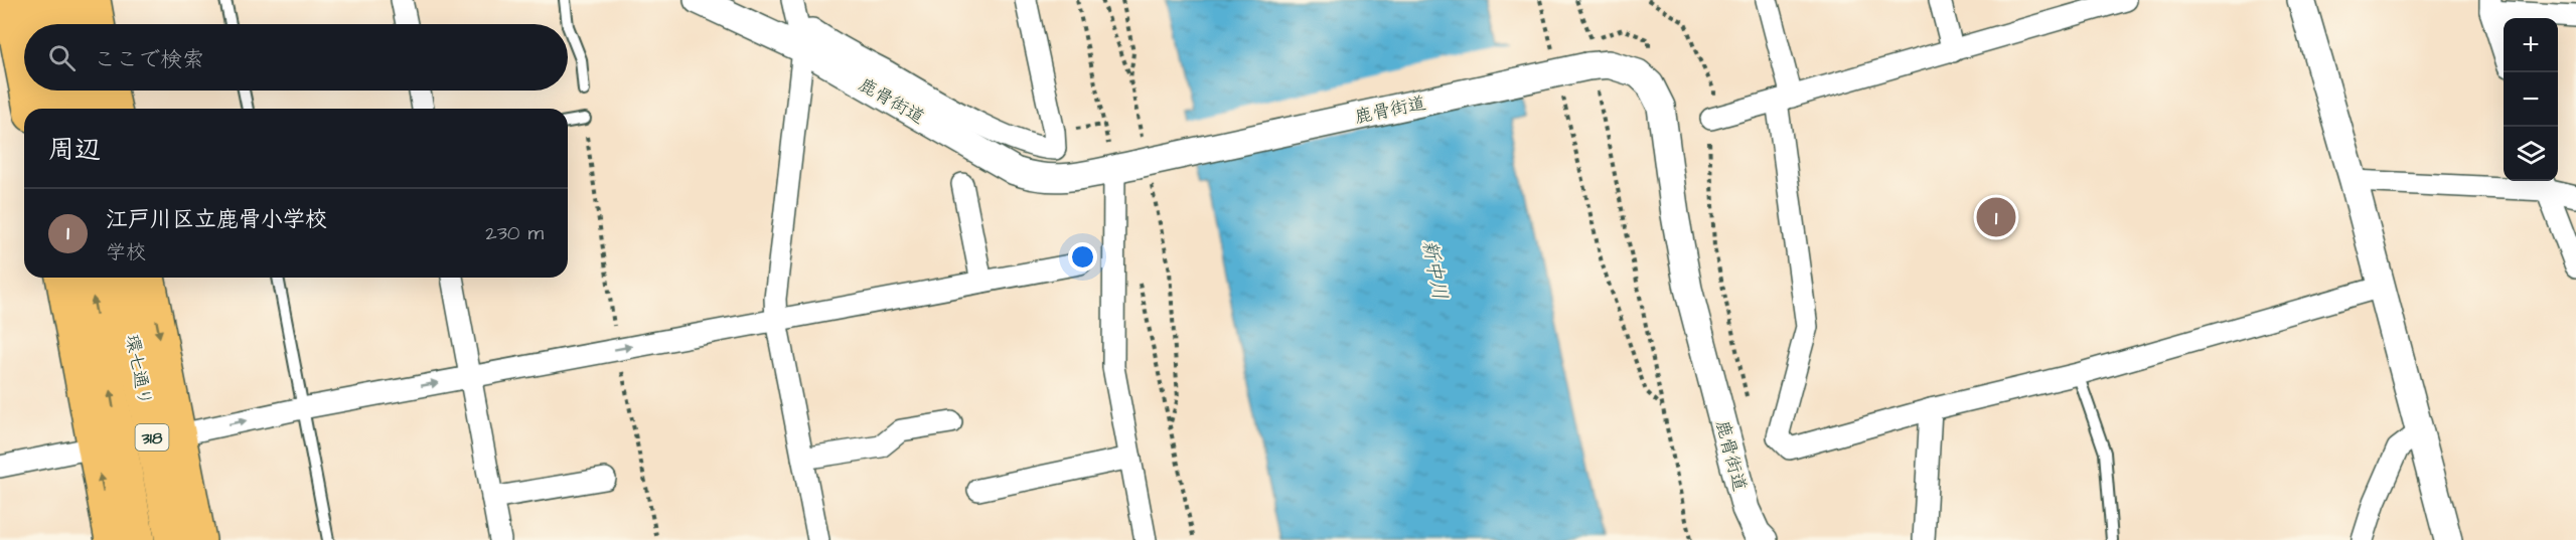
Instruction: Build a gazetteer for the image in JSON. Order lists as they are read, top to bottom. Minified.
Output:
{"streets":{"main road":["環七通り","318"],"street":["鹿骨街道"]},"water":["新中川"],"page":{"map_buttons":["+","−"],"search":"ここで検索","heading":"周辺","list":[{"mark":"1","name":"江戸川区立鹿骨小学校","note":"学校","value":"230 m"}],"pins":"1"}}
